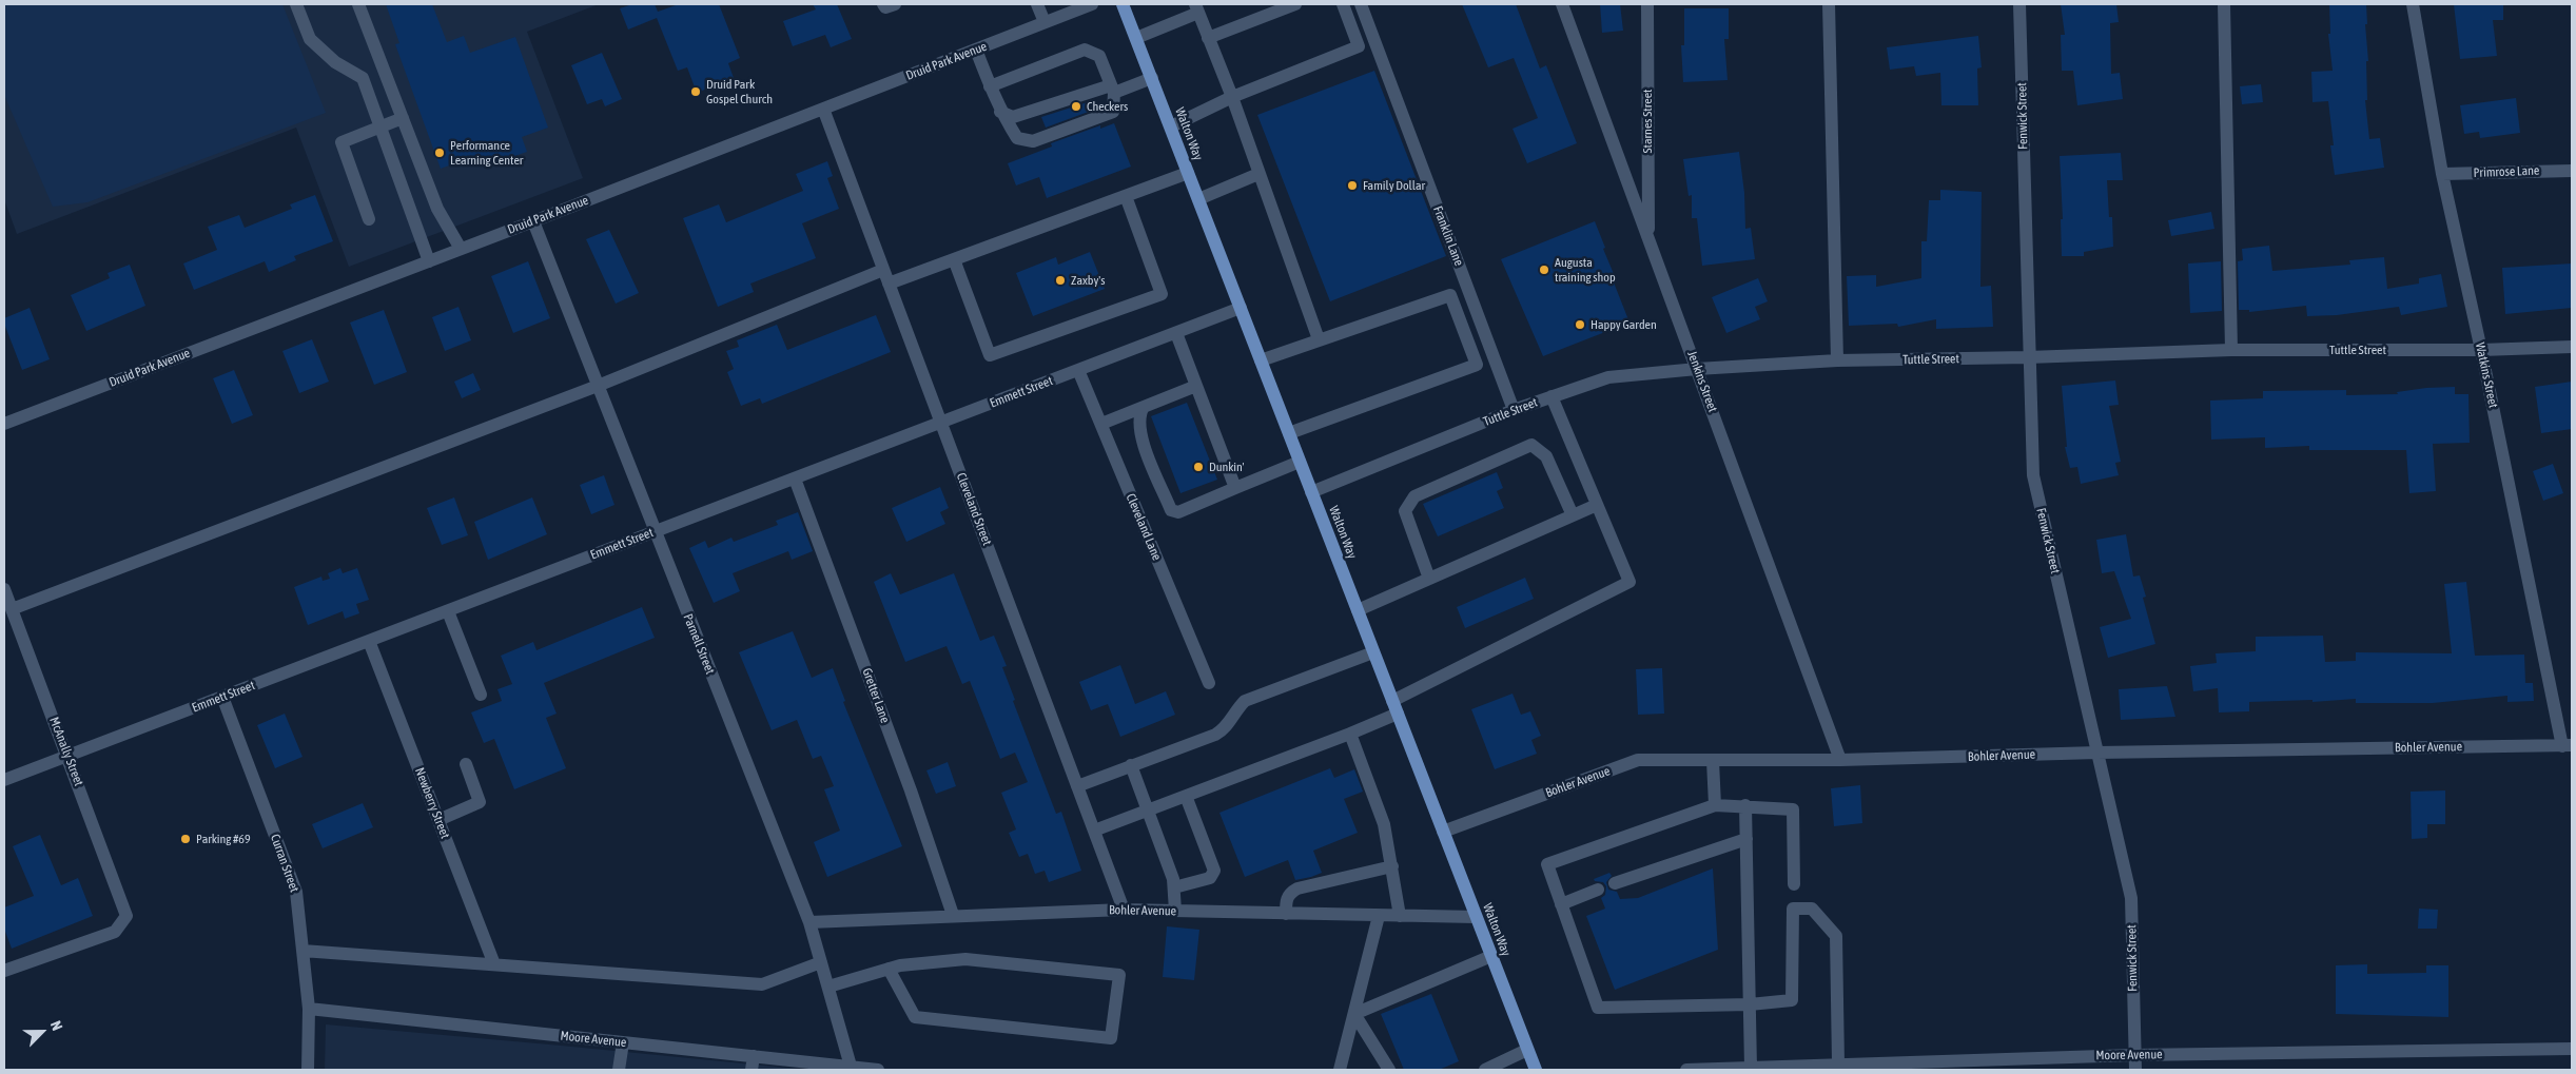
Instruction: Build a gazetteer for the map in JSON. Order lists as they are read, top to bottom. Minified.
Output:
{"streets":{"main road":["Walton Way"],"street":["Druid Park Avenue","Fenwick Street","Starnes Street","Primrose Lane","Franklin Lane","Tuttle Street","Watkins Street","Jenkins Street","Emmett Street","Cleveland Street","Cleveland Lane","Parnell Street","Gretter Lane","Bohler Avenue","McAnally Street","Newberry Street","Curran Street","Moore Avenue"]},"crossings":[["Druid Park Avenue","Cleveland Street"],["Druid Park Avenue","Parnell Street"],["Fenwick Street","Tuttle Street"],["Fenwick Street","Bohler Avenue"],["Fenwick Street","Moore Avenue"],["Starnes Street","Jenkins Street"],["Walton Way","Tuttle Street"],["Walton Way","Emmett Street"],["Walton Way","Bohler Avenue"],["Primrose Lane","Watkins Street"],["Franklin Lane","Tuttle Street"],["Tuttle Street","Watkins Street"],["Tuttle Street","Jenkins Street"],["Watkins Street","Bohler Avenue"],["Jenkins Street","Bohler Avenue"],["Emmett Street","Cleveland Street"],["Emmett Street","Cleveland Lane"],["Emmett Street","Parnell Street"],["Emmett Street","Gretter Lane"],["Emmett Street","McAnally Street"],["Emmett Street","Newberry Street"],["Emmett Street","Curran Street"],["Cleveland Street","Bohler Avenue"],["Parnell Street","Bohler Avenue"],["Parnell Street","Moore Avenue"],["Gretter Lane","Bohler Avenue"],["Curran Street","Moore Avenue"]],"places":["Druid Park Gospel Church","Checkers","Performance Learning Center","Family Dollar","Augusta training shop","Zaxby's","Happy Garden","Dunkin'","Parking #69"],"north":"top right"}
